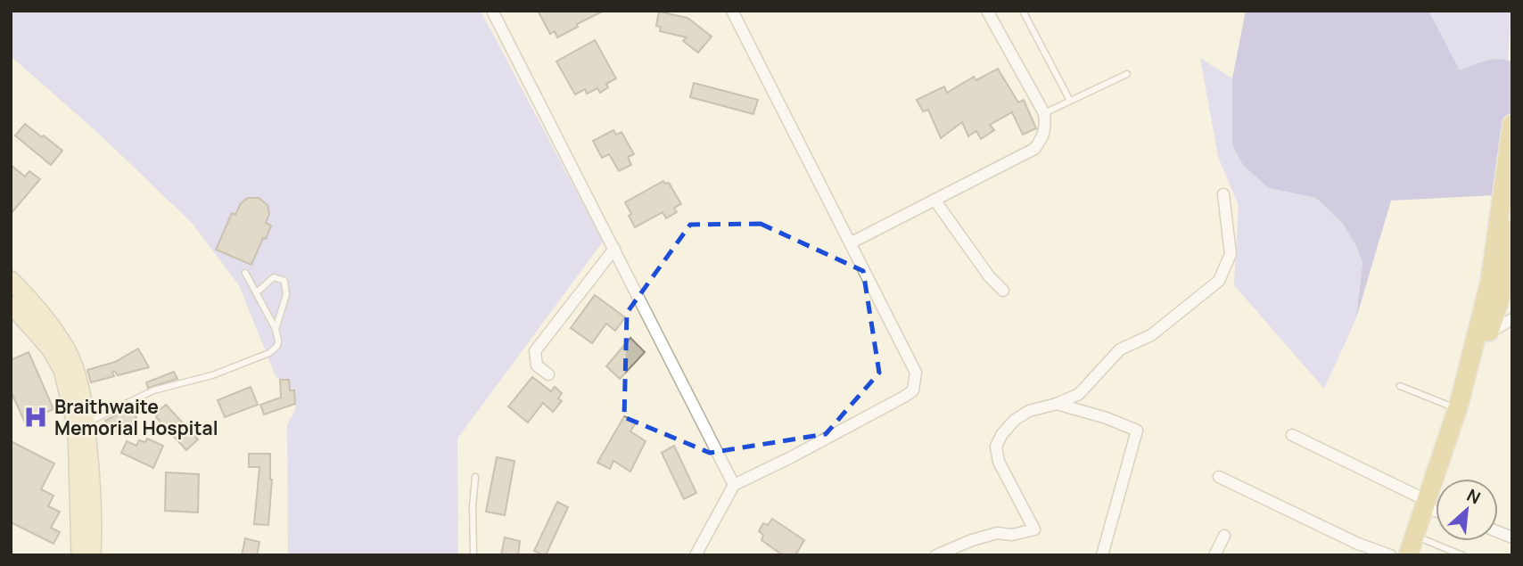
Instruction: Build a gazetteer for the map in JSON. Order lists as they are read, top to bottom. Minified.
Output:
{"places":{"hospital":["Braithwaite Memorial Hospital"]},"north":"top right"}
